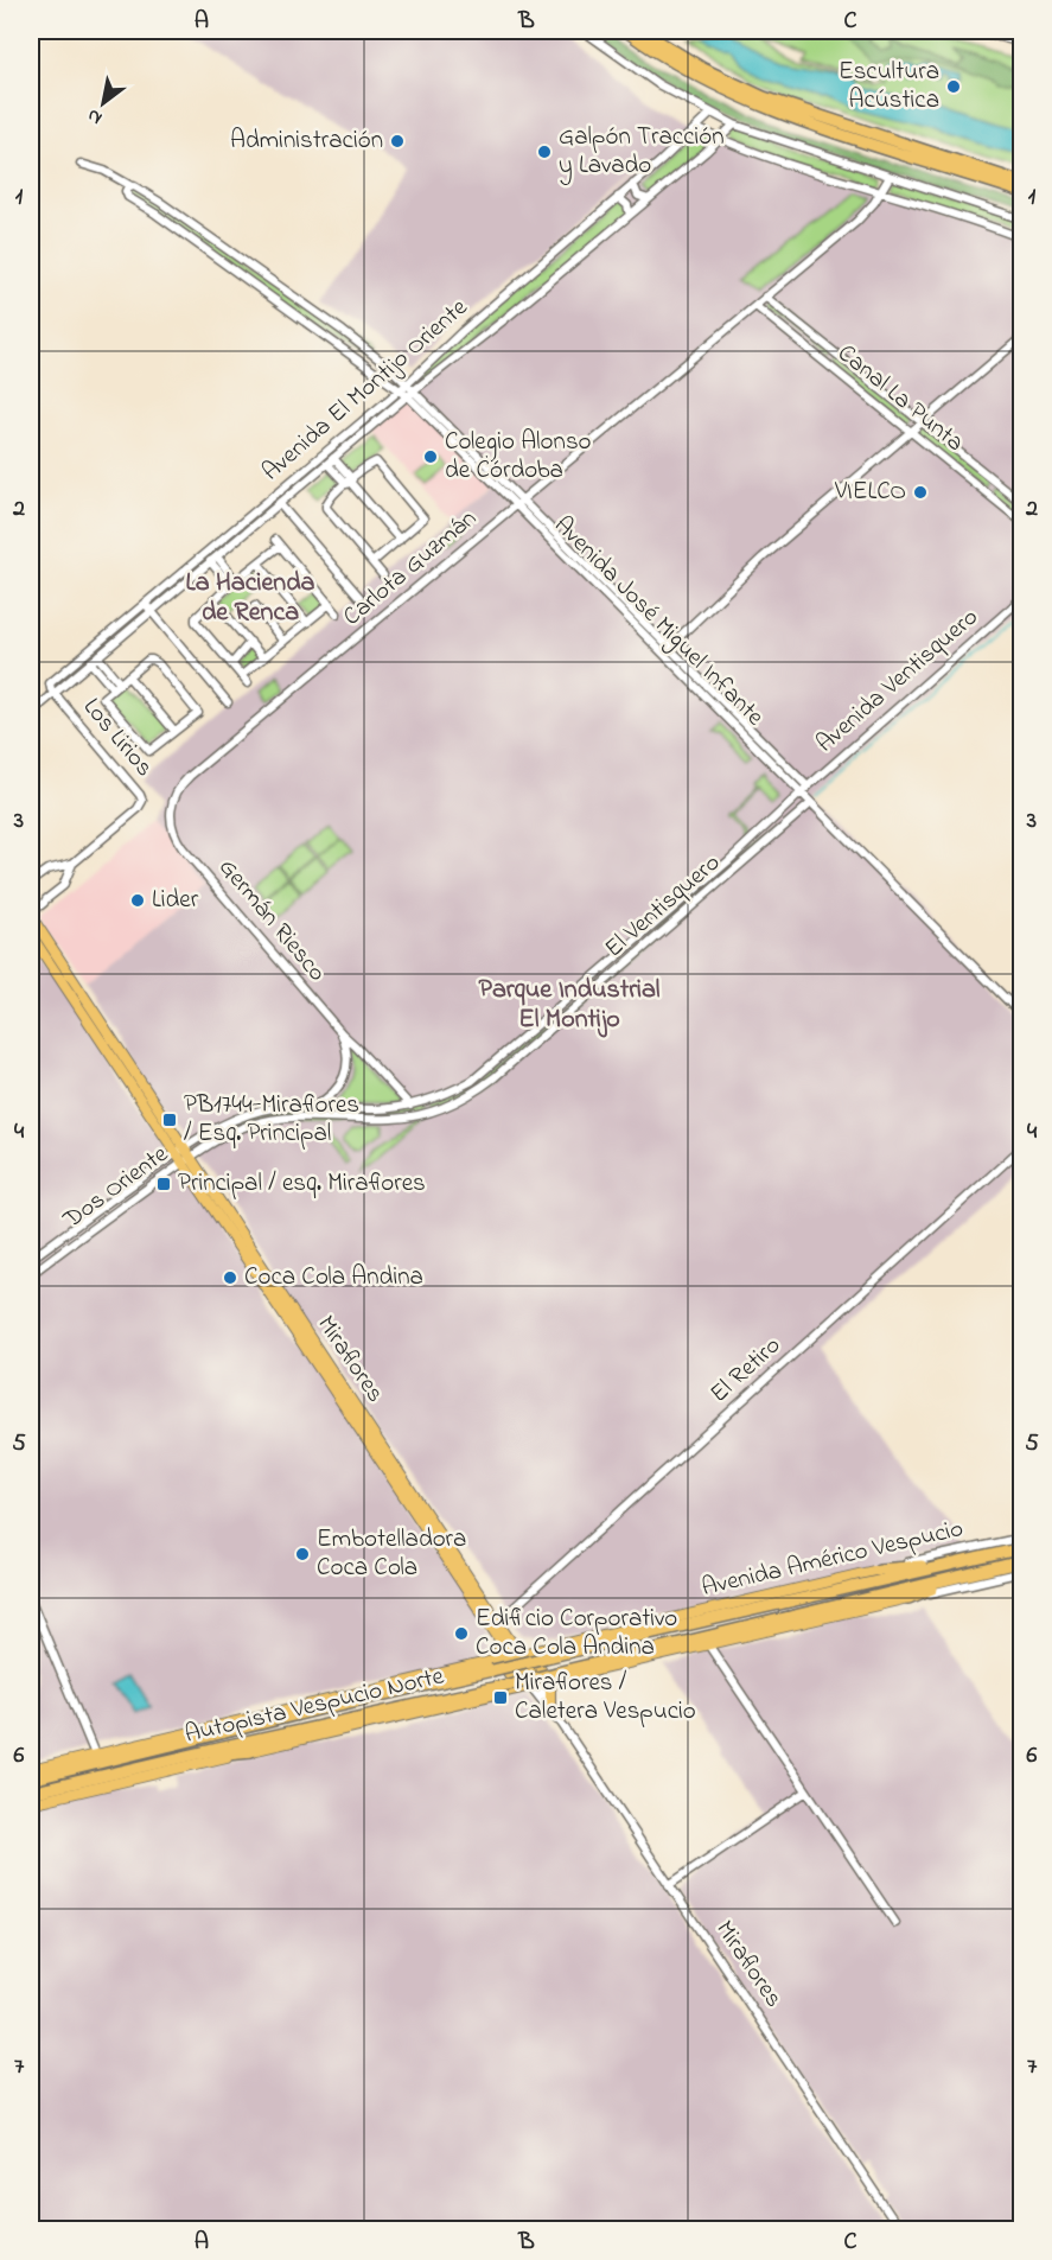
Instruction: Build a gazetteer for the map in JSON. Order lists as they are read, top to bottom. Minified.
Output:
{"streets":{"highway":["Autopista Vespucio Norte"],"main road":["Miraflores","Avenida Américo Vespucio"],"street":["Avenida El Montijo Oriente","Canal La Punta","Carlota Guzmán","Avenida José Miguel Infante","Avenida Ventisquero","Los Lirios","El Ventisquero","Germán Riesco","Dos Oriente","El Retiro"]},"crossings":[["Avenida El Montijo Oriente","Avenida José Miguel Infante"],["Avenida El Montijo Oriente","Los Lirios"],["Canal La Punta","Carlota Guzmán"],["Carlota Guzmán","Avenida José Miguel Infante"],["Carlota Guzmán","Germán Riesco"],["Avenida José Miguel Infante","Avenida Ventisquero"],["Avenida José Miguel Infante","El Ventisquero"],["Avenida Ventisquero","El Ventisquero"],["El Ventisquero","Germán Riesco"],["El Ventisquero","Dos Oriente"],["El Ventisquero","Miraflores"],["Dos Oriente","Miraflores"],["Miraflores","El Retiro"],["Miraflores","Avenida Américo Vespucio"],["Avenida Américo Vespucio","Autopista Vespucio Norte"]],"districts":["La Hacienda de Renca","Parque Industrial El Montijo"],"places":{"other":["Escultura Acústica","Administración","Galpón Tracción y Lavado","Colegio Alonso de Córdoba","VIELCO","Lider","Coca Cola Andina","Embotelladora Coca Cola","Edificio Corporativo Coca Cola Andina"],"transit":["PB1744-Miraflores / Esq. Principal","Principal / esq. Miraflores","Miraflores / Caletera Vespucio"]},"north":"bottom left","grid":{"columns":["A","B","C"],"rows":["1","2","3","4","5","6","7"]}}
